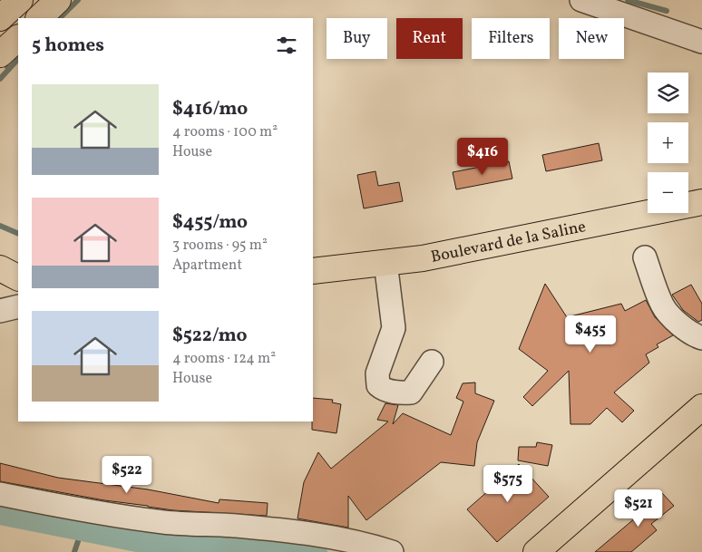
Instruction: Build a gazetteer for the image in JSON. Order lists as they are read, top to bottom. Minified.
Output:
{"streets":{"main road":["Boulevard de la Saline"]},"page":{"chip":["Buy","Rent","Filters","New"],"heading":"5 homes","map_buttons":["+","−"],"list":[{"name":"$416/mo","note":"4 rooms · 100 m² · House"},{"name":"$455/mo","note":"3 rooms · 95 m² · Apartment"},{"name":"$522/mo","note":"4 rooms · 124 m² · House"}],"price":["$416","$455","$522","$575","$521"]}}
